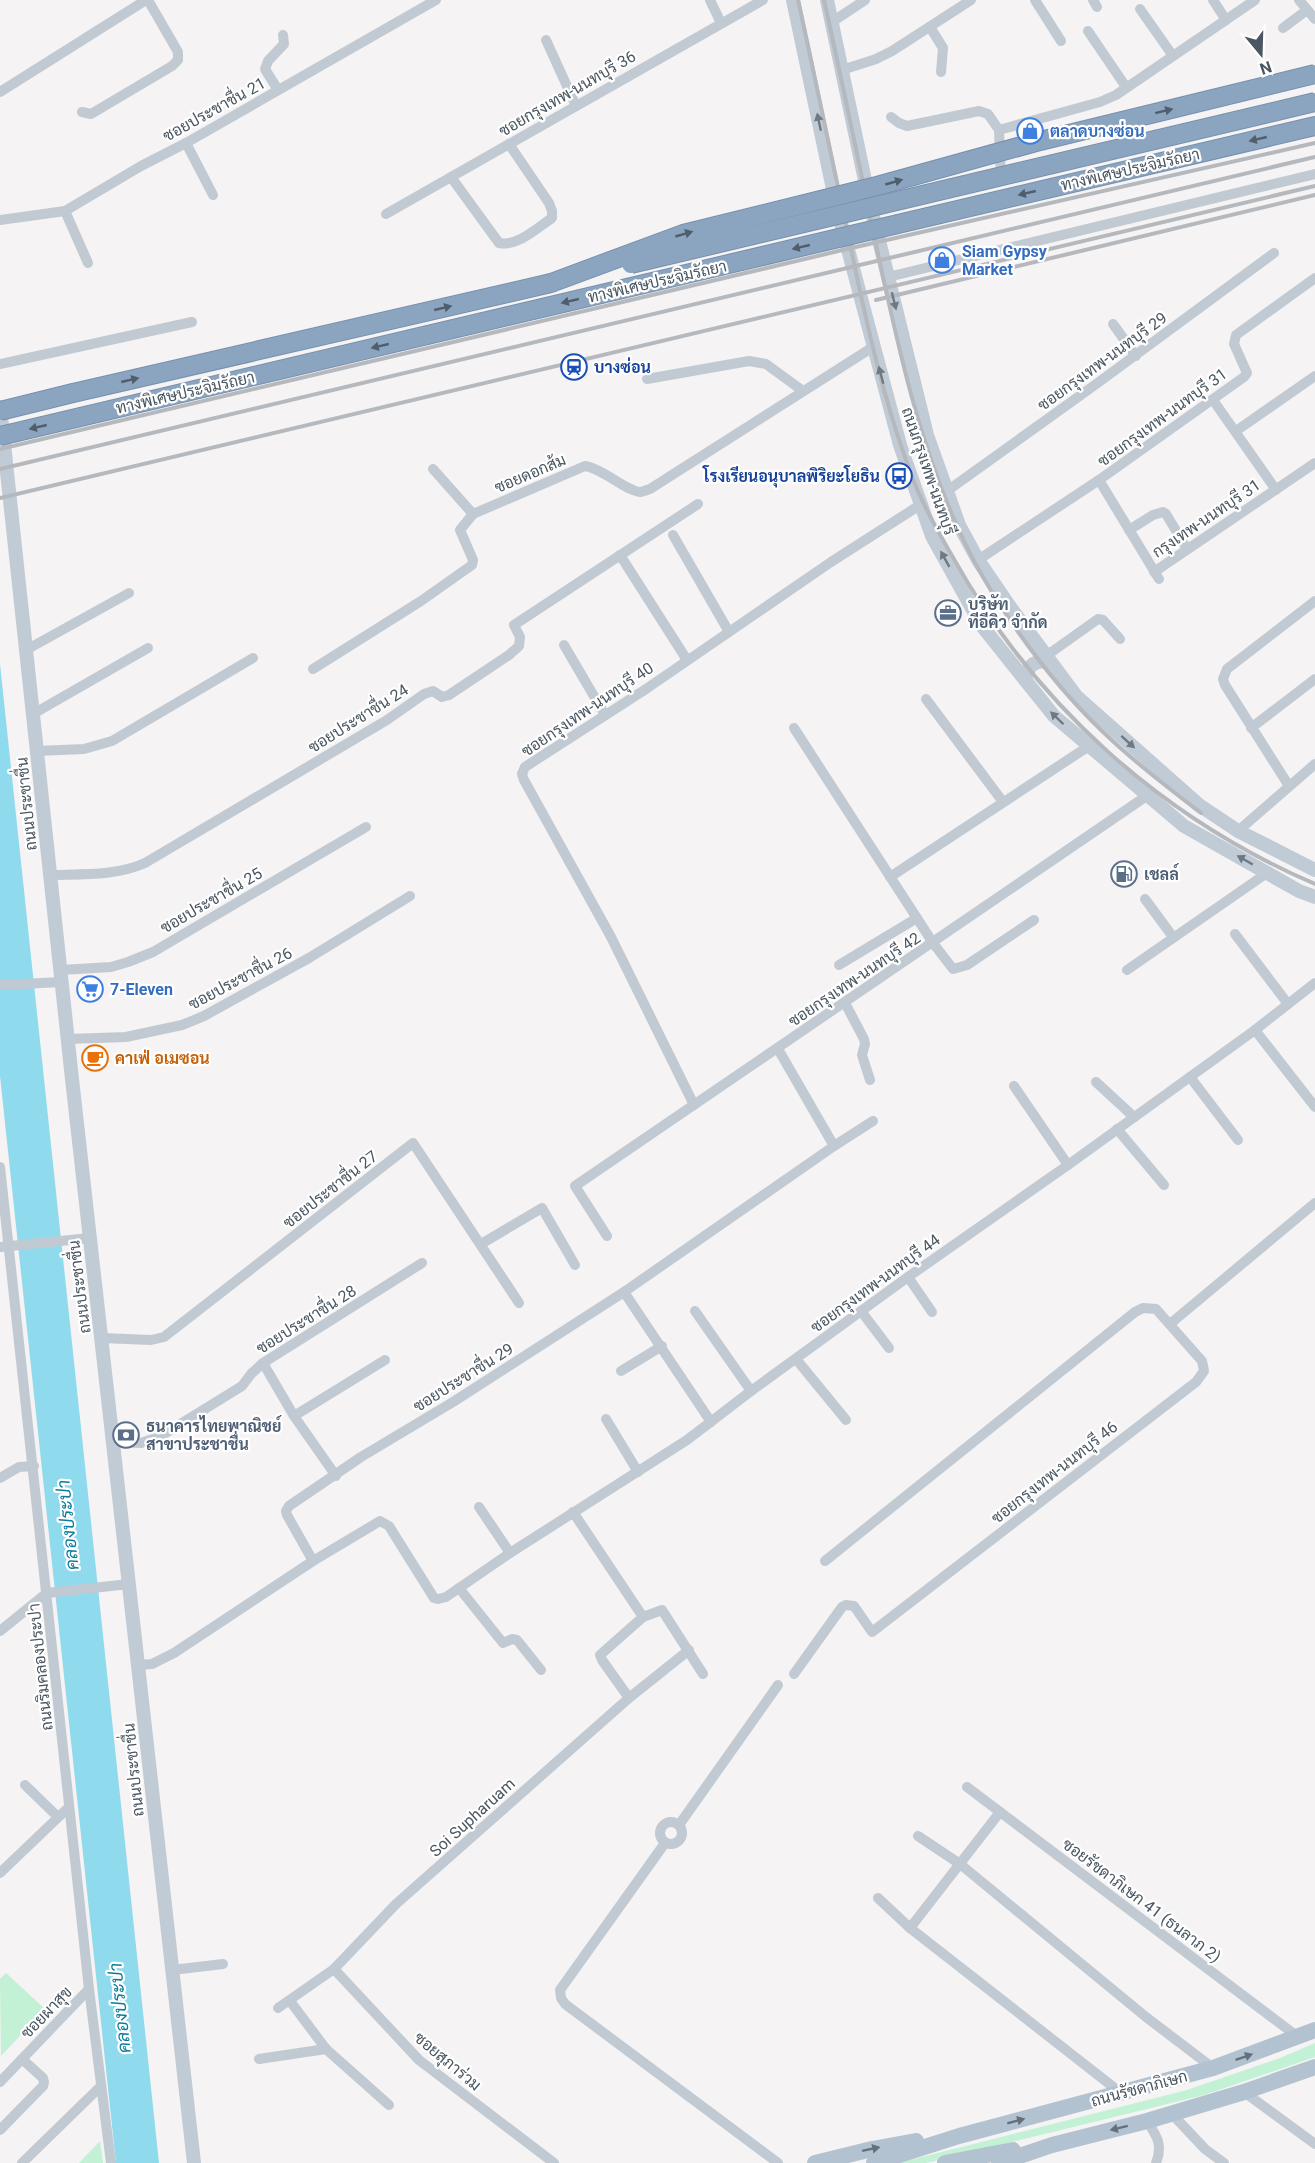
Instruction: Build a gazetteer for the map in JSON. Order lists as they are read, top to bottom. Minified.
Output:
{"streets":{"highway":["ทางพิเศษประจิมรัถยา"],"main road":["ถนนกรุงเทพ-นนทบุรี","ถนนประชาชื่น","ถนนรัชดาภิเษก"],"street":["ซอยกรุงเทพ-นนทบุรี 36","ซอยประชาชื่น 21","ซอยกรุงเทพ-นนทบุรี 29","ซอยกรุงเทพ-นนทบุรี 31","ซอยดอกส้ม","กรุงเทพ-นนทบุรี 31","ซอยกรุงเทพ-นนทบุรี 40","ซอยประชาชื่น 24","ซอยประชาชื่น 25","ซอยประชาชื่น 26","ซอยกรุงเทพ-นนทบุรี 42","ซอยประชาชื่น 27","ซอยกรุงเทพ-นนทบุรี 44","ซอยประชาชื่น 28","ซอยประชาชื่น 29","ซอยกรุงเทพ-นนทบุรี 46","ถนนริมคลองประปา","Soi Supharuam","ซอยรัชดาภิเษก 41 (ธนลาภ 2)","ซอยผาสุข","ซอยสุภาร่วม"]},"crossings":[["ทางพิเศษประจิมรัถยา","ถนนประชาชื่น"],["ซอยกรุงเทพ-นนทบุรี 29","ถนนกรุงเทพ-นนทบุรี"],["ซอยกรุงเทพ-นนทบุรี 31","ถนนกรุงเทพ-นนทบุรี"],["ถนนกรุงเทพ-นนทบุรี","ซอยดอกส้ม"],["ถนนกรุงเทพ-นนทบุรี","ซอยกรุงเทพ-นนทบุรี 40"],["ถนนกรุงเทพ-นนทบุรี","ซอยกรุงเทพ-นนทบุรี 42"],["ซอยกรุงเทพ-นนทบุรี 40","ซอยกรุงเทพ-นนทบุรี 42"],["ซอยประชาชื่น 24","ถนนประชาชื่น"],["ถนนประชาชื่น","ซอยประชาชื่น 25"],["ถนนประชาชื่น","ซอยประชาชื่น 26"],["ถนนประชาชื่น","ซอยประชาชื่น 27"],["ถนนประชาชื่น","ซอยประชาชื่น 28"],["ซอยกรุงเทพ-นนทบุรี 44","ซอยประชาชื่น 29"],["ถนนริมคลองประปา","ซอยผาสุข"],["Soi Supharuam","ซอยสุภาร่วม"],["ซอยรัชดาภิเษก 41 (ธนลาภ 2)","ถนนรัชดาภิเษก"]],"water":["คลองประปา"],"places":{"shop":["ตลาดบางซ่อน","Siam Gypsy Market"],"station":["บางซ่อน"],"bus stop":["โรงเรียนอนุบาลพิริยะโยธิน"],"office":["บริษัท ทีอีคิว จำกัด"],"fuel station":["เชลล์"],"supermarket":["7-Eleven"],"cafe":["คาเฟ่ อเมซอน"],"bank":["ธนาคารไทยพาณิชย์ สาขาประชาชื่น"]},"north":"bottom"}
